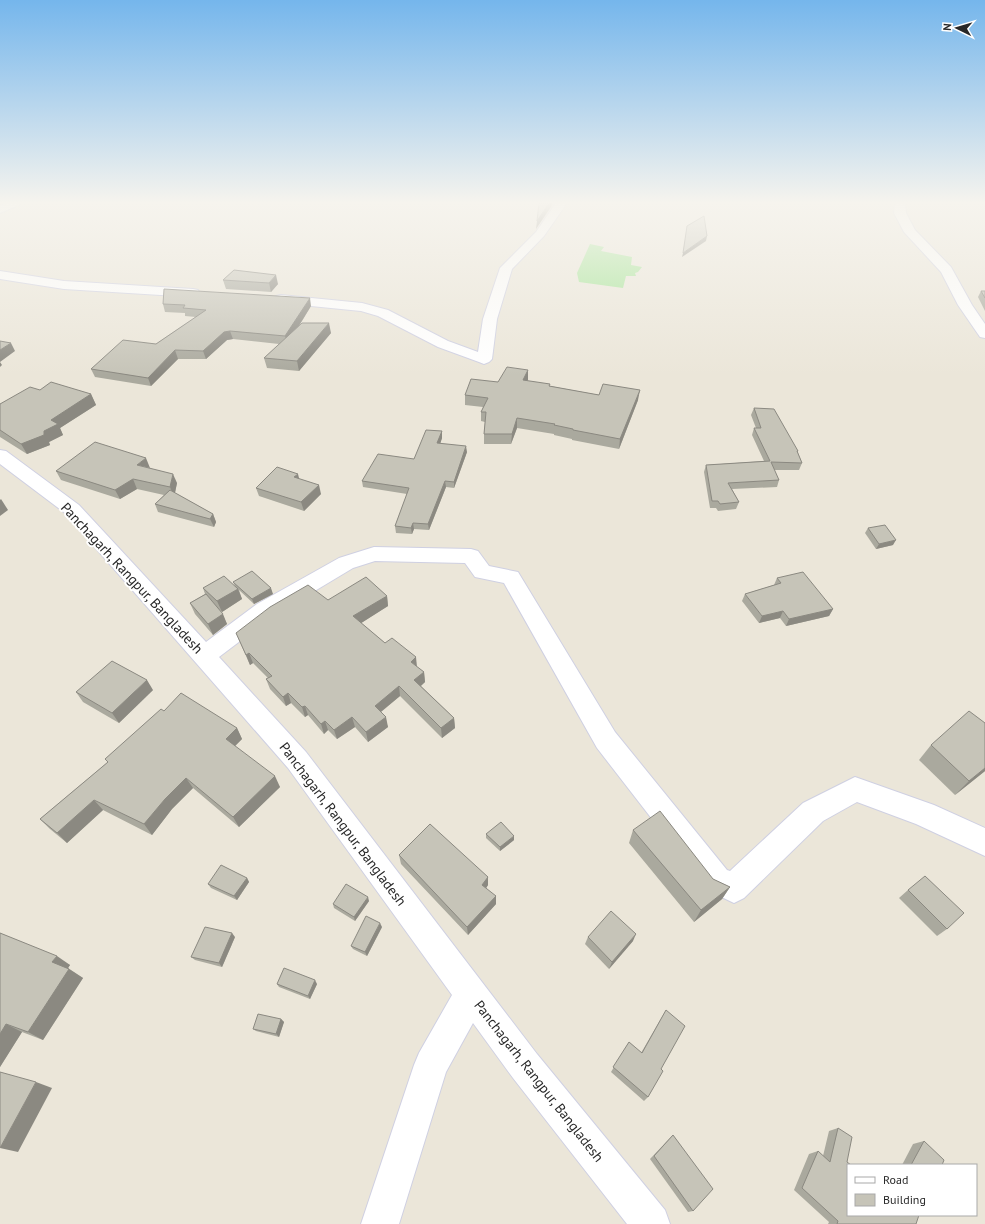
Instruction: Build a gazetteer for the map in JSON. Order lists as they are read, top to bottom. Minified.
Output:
{"streets":{"street":["Panchagarh, Rangpur, Bangladesh"]},"legend":["Road","Building"],"north":"left"}
